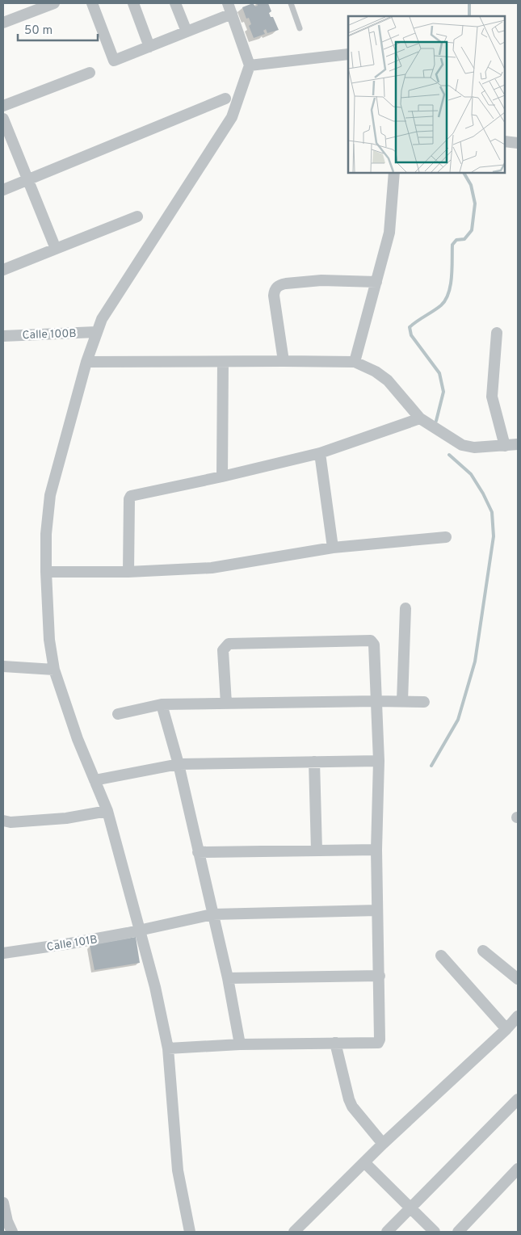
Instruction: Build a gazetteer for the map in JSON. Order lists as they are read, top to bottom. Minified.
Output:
{"streets":{"street":["Calle 100B","Calle 101B"]},"scale_bar":"50 m"}
